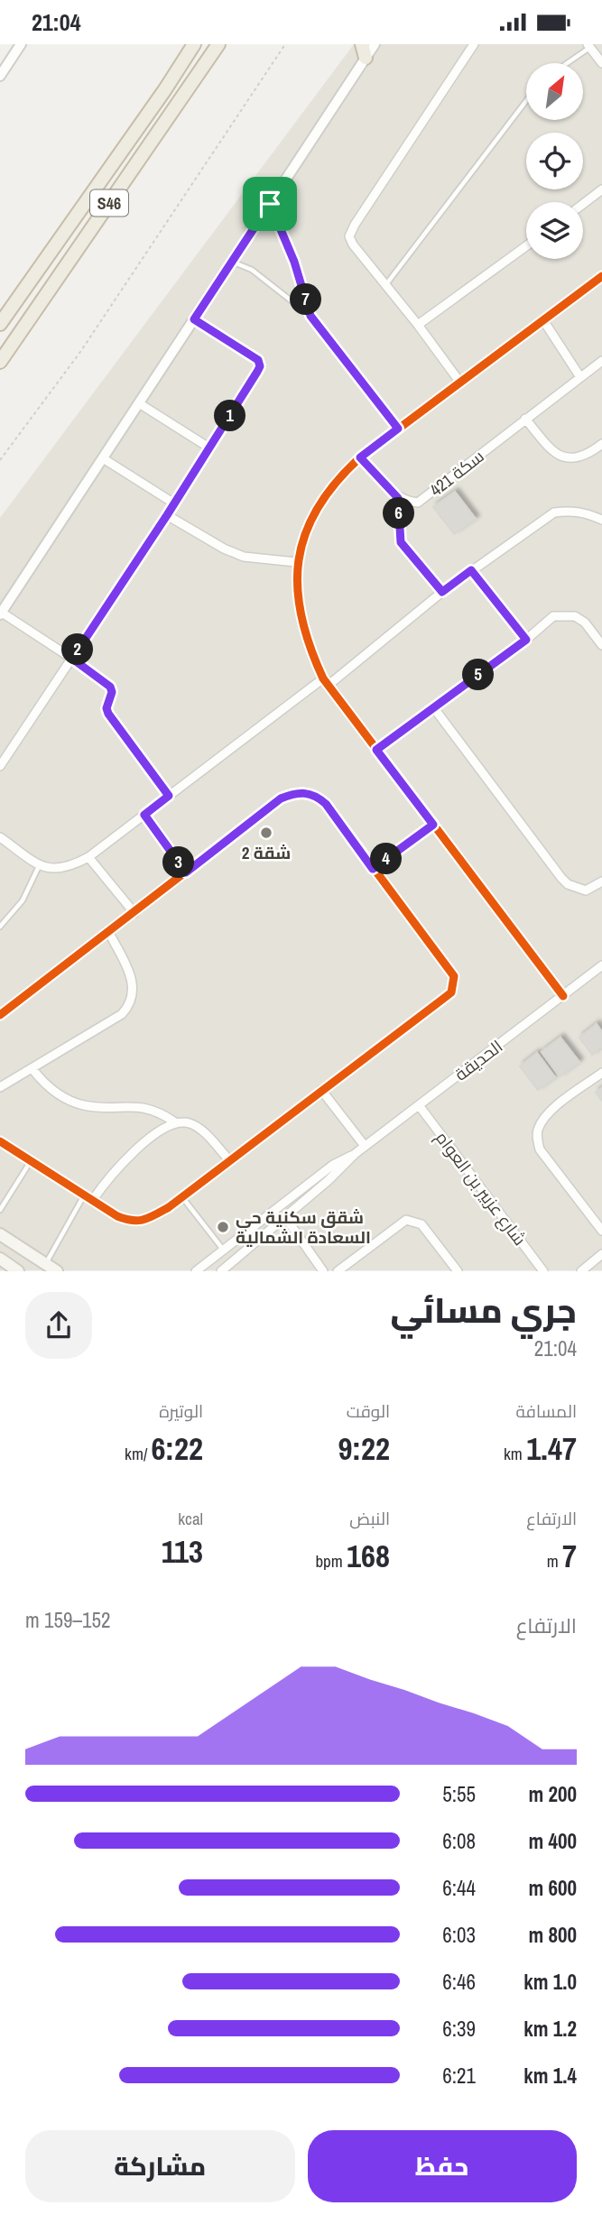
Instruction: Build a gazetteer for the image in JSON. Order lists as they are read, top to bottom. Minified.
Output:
{"streets":{"highway":["S46"],"street":["سكة 421","الحديقة","شارع عزبير بن العوام"]},"crossings":[["الحديقة","شارع عزبير بن العوام"]],"places":["شقة 2","شقق سكنية حي السعادة الشمالية"],"north":"top right","page":{"status":"21:04","pins":["7","1","6","2","5","4","3"],"heading":["جري مسائي","21:04"],"stats":[["المسافة","1.47 km"],["الوقت","9:22"],["الوتيرة","6:22 /km"],["الارتفاع","7 m"],["النبض","168 bpm"],["kcal","113"]],"chart":["الارتفاع","152–159 m"],"list":[{"name":"200 m","note":"5:55"},{"name":"400 m","note":"6:08"},{"name":"600 m","note":"6:44"},{"name":"800 m","note":"6:03"},{"name":"1.0 km","note":"6:46"},{"name":"1.2 km","note":"6:39"},{"name":"1.4 km","note":"6:21"}],"buttons":["حفظ","مشاركة"]}}
